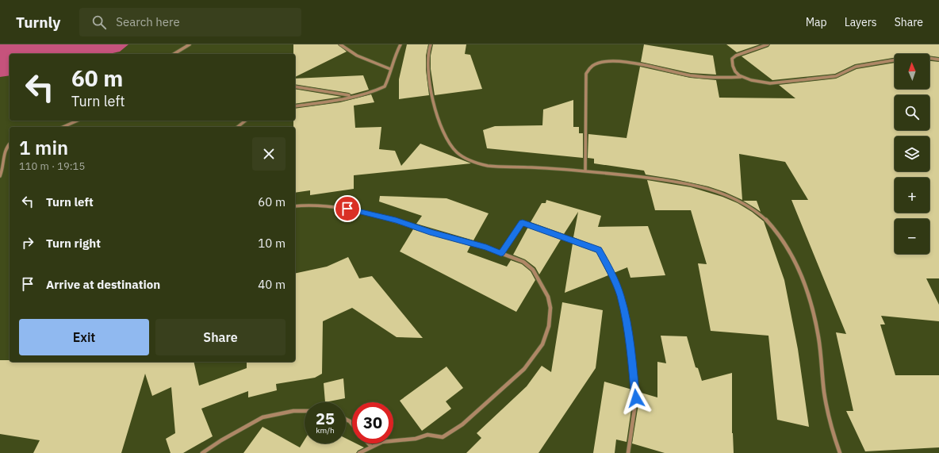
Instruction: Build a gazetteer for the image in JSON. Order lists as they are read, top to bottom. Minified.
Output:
{"north":"top","page":{"header":"Turnly","search":"Search here","nav":["Map","Layers","Share"],"map_buttons":["+","−"],"turn":["60 m","Turn left"],"heading":["1 min","110 m · 19:15"],"list":[{"name":"Turn left","value":"60 m"},{"name":"Turn right","value":"10 m"},{"name":"Arrive at destination","value":"40 m"}],"buttons":["Exit","Share"],"speed":"25 km/h","limit":"30"}}
